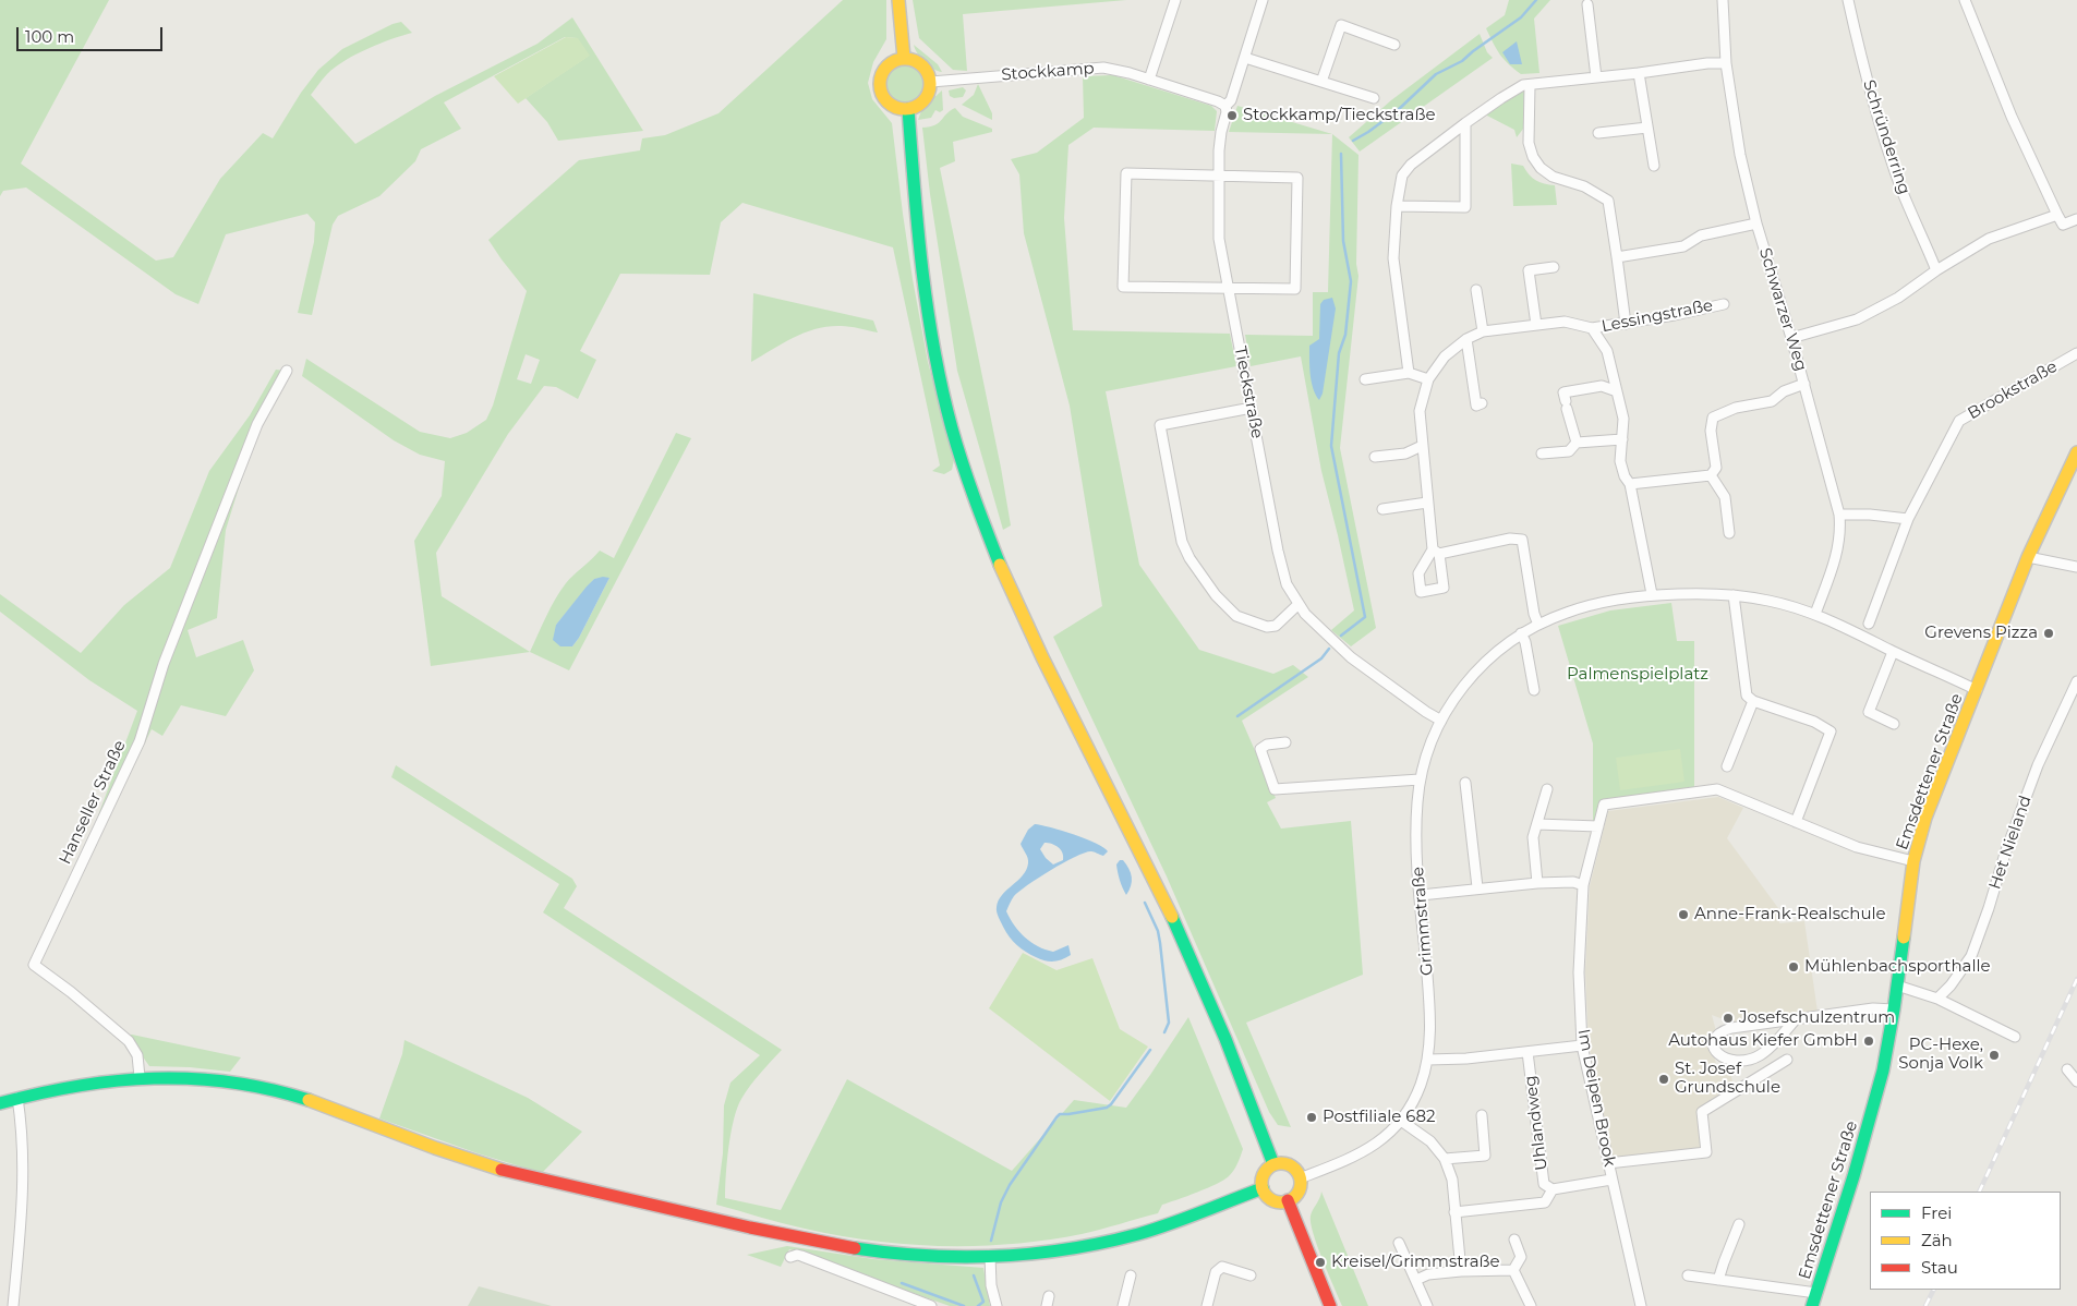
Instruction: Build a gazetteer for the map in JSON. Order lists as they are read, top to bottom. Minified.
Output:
{"streets":{"main road":["Emsdettener Straße"],"street":["Stockkamp","Schründerring","Schwarzer Weg","Lessingstraße","Brookstraße","Tieckstraße","Hanseller Straße","Het Nieland","Grimmstraße","Im Deipen Brook","Uhlandweg"]},"crossings":[["Stockkamp","Tieckstraße"],["Schwarzer Weg","Grimmstraße"],["Lessingstraße","Grimmstraße"],["Tieckstraße","Grimmstraße"],["Emsdettener Straße","Grimmstraße"],["Grimmstraße","Uhlandweg"],["Im Deipen Brook","Uhlandweg"]],"parks":["Palmenspielplatz"],"places":["Stockkamp/Tieckstraße","Grevens Pizza","Anne-Frank-Realschule","Mühlenbachsporthalle","Josefschulzentrum","Autohaus Kiefer GmbH","PC-Hexe, Sonja Volk","St. Josef Grundschule","Postfiliale 682","Kreisel/Grimmstraße"],"legend":["Frei","Zäh","Stau"],"scale_bar":"100 m"}
